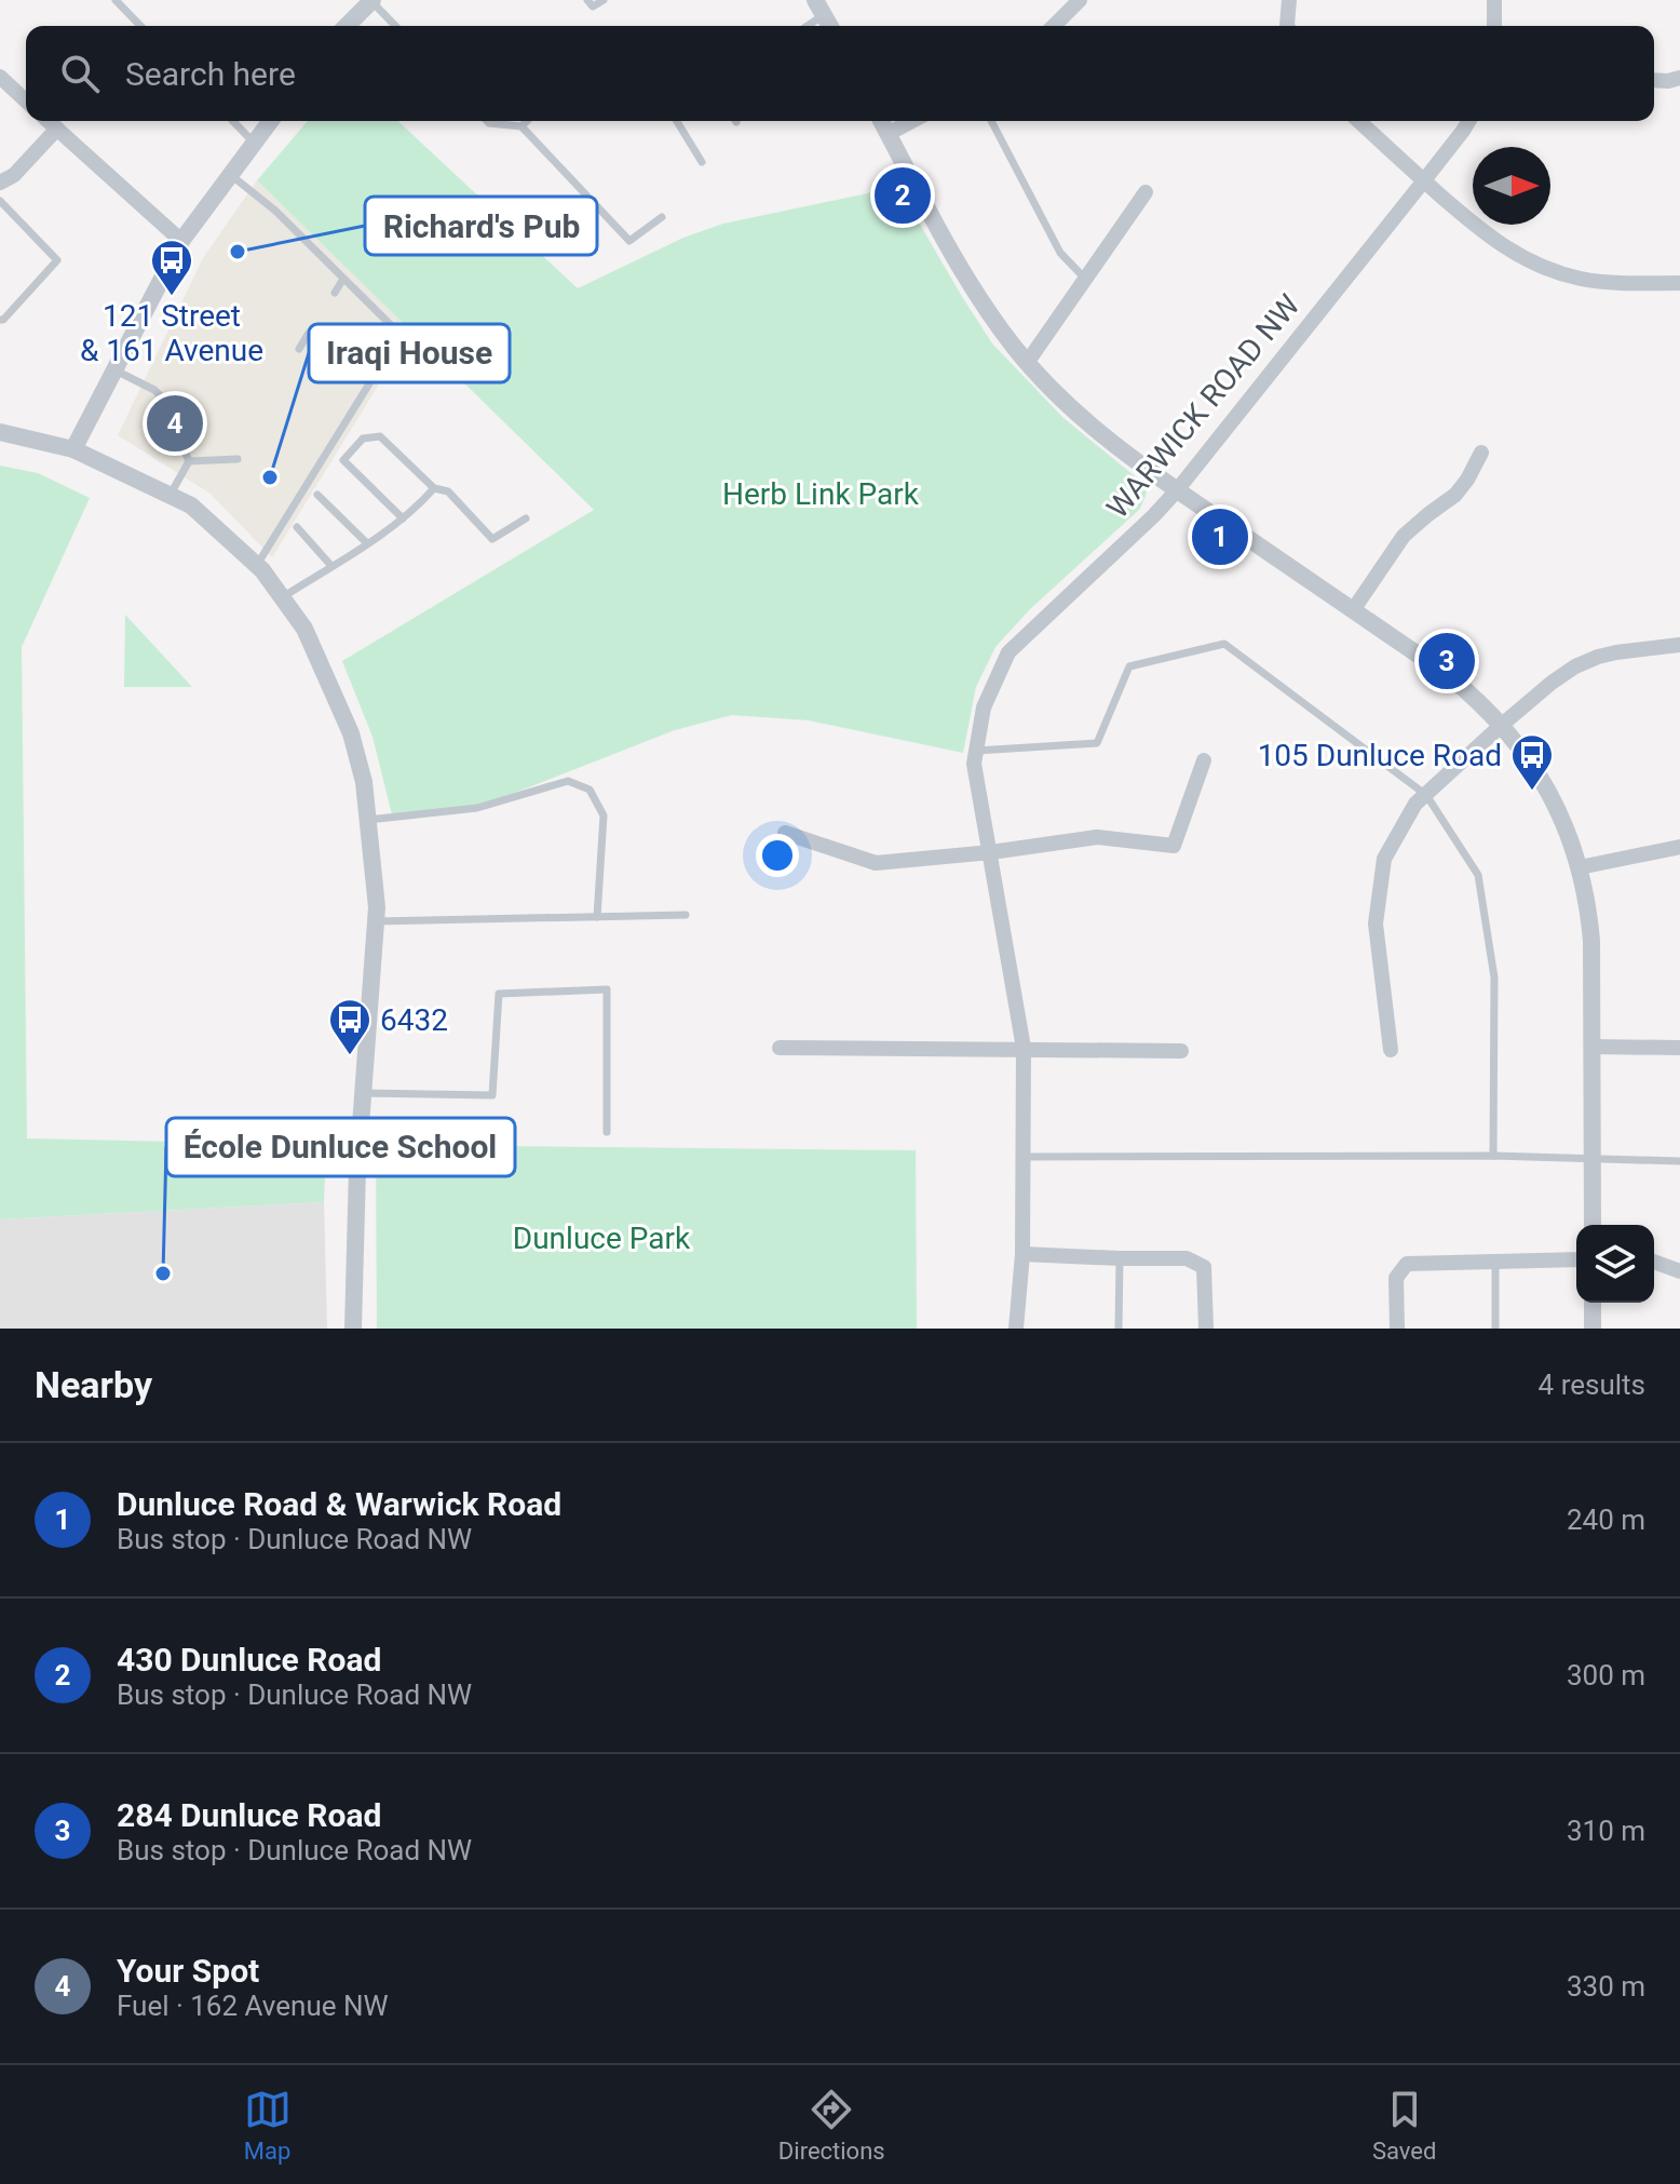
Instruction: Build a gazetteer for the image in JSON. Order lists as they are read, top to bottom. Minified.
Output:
{"streets":{"street":["WARWICK ROAD NW"]},"parks":["Herb Link Park","Dunluce Park"],"places":{"other":["Richard's Pub","Iraqi House","École Dunluce School"],"bus stop":["121 Street & 161 Avenue","105 Dunluce Road","6432"]},"north":"right","page":{"search":"Search here","pins":["2","4","1","3"],"heading":["Nearby","4 results"],"list":[{"mark":"1","name":"Dunluce Road & Warwick Road","note":"Bus stop · Dunluce Road NW","value":"240 m"},{"mark":"2","name":"430 Dunluce Road","note":"Bus stop · Dunluce Road NW","value":"300 m"},{"mark":"3","name":"284 Dunluce Road","note":"Bus stop · Dunluce Road NW","value":"310 m"},{"mark":"4","name":"Your Spot","note":"Fuel · 162 Avenue NW","value":"330 m"}],"nav":["Map","Directions","Saved"]}}
